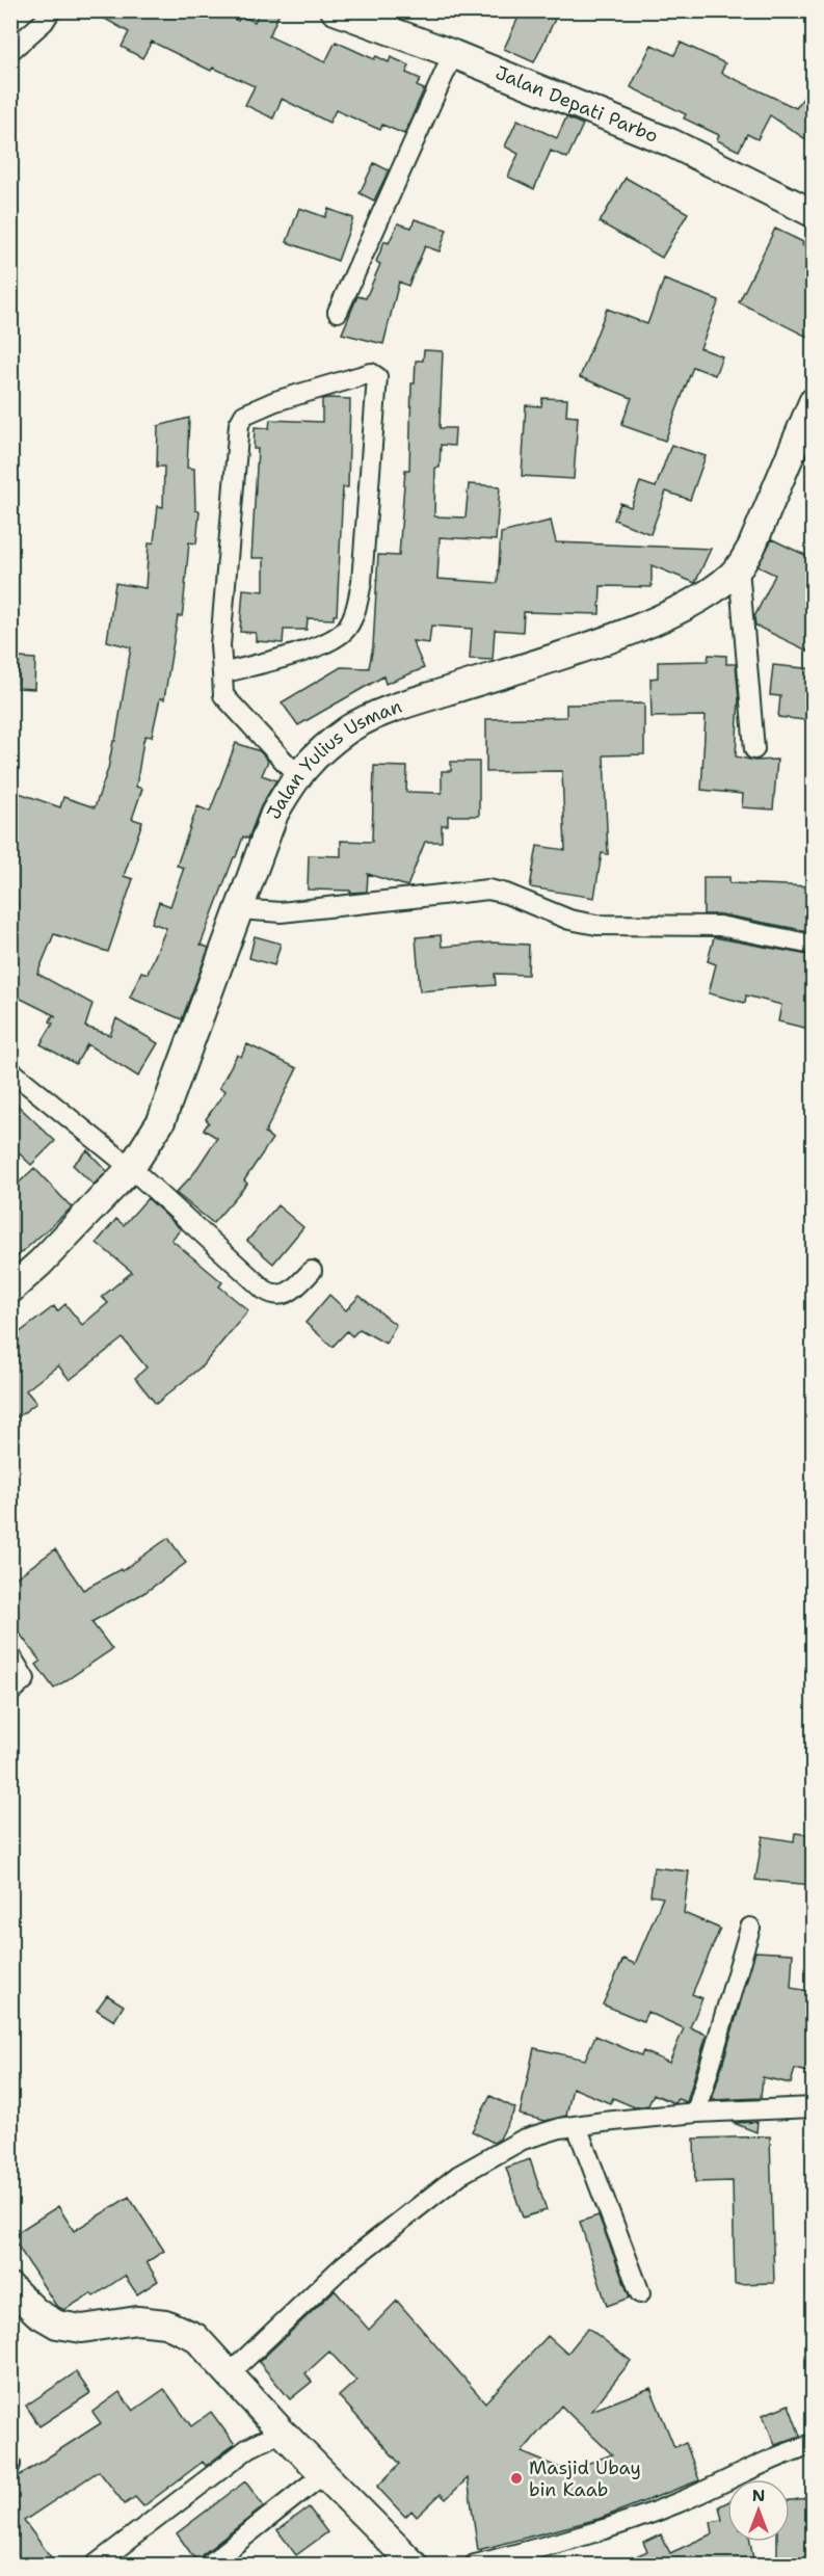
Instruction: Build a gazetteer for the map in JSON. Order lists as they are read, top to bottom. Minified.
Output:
{"streets":{"street":["Jalan Depati Parbo","Jalan Yulius Usman"]},"places":["Masjid Ubay bin Kaab"],"north":"top"}
